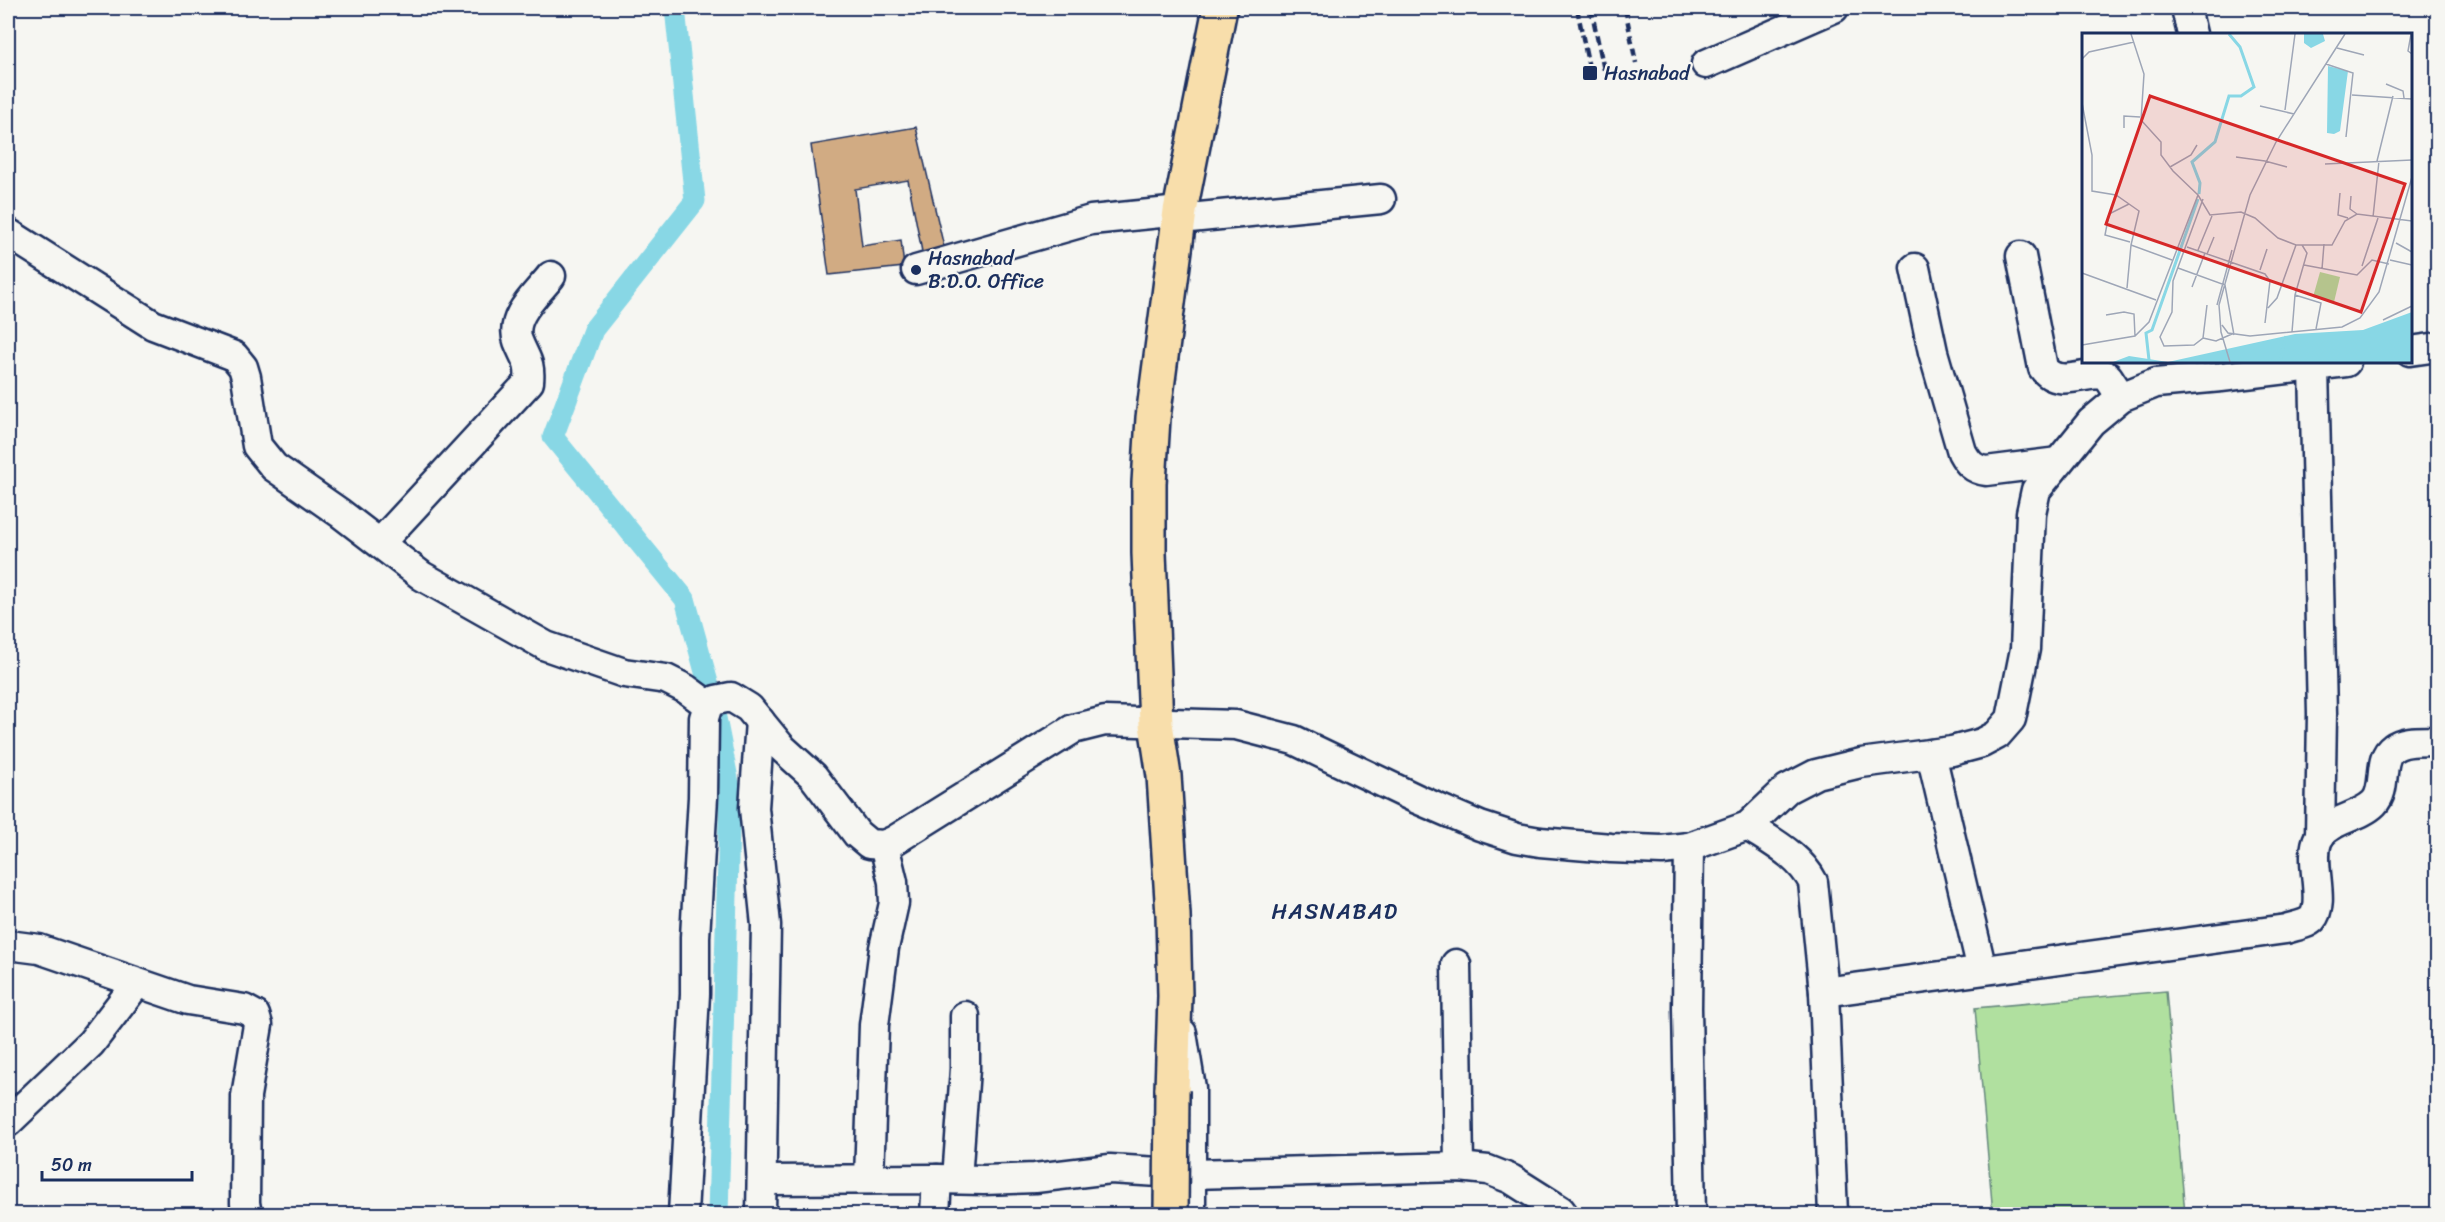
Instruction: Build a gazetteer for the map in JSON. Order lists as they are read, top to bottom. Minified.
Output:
{"districts":["HASNABAD"],"places":{"transit":["Hasnabad"],"other":["Hasnabad B.D.O. Office"]},"scale_bar":"50 m"}
